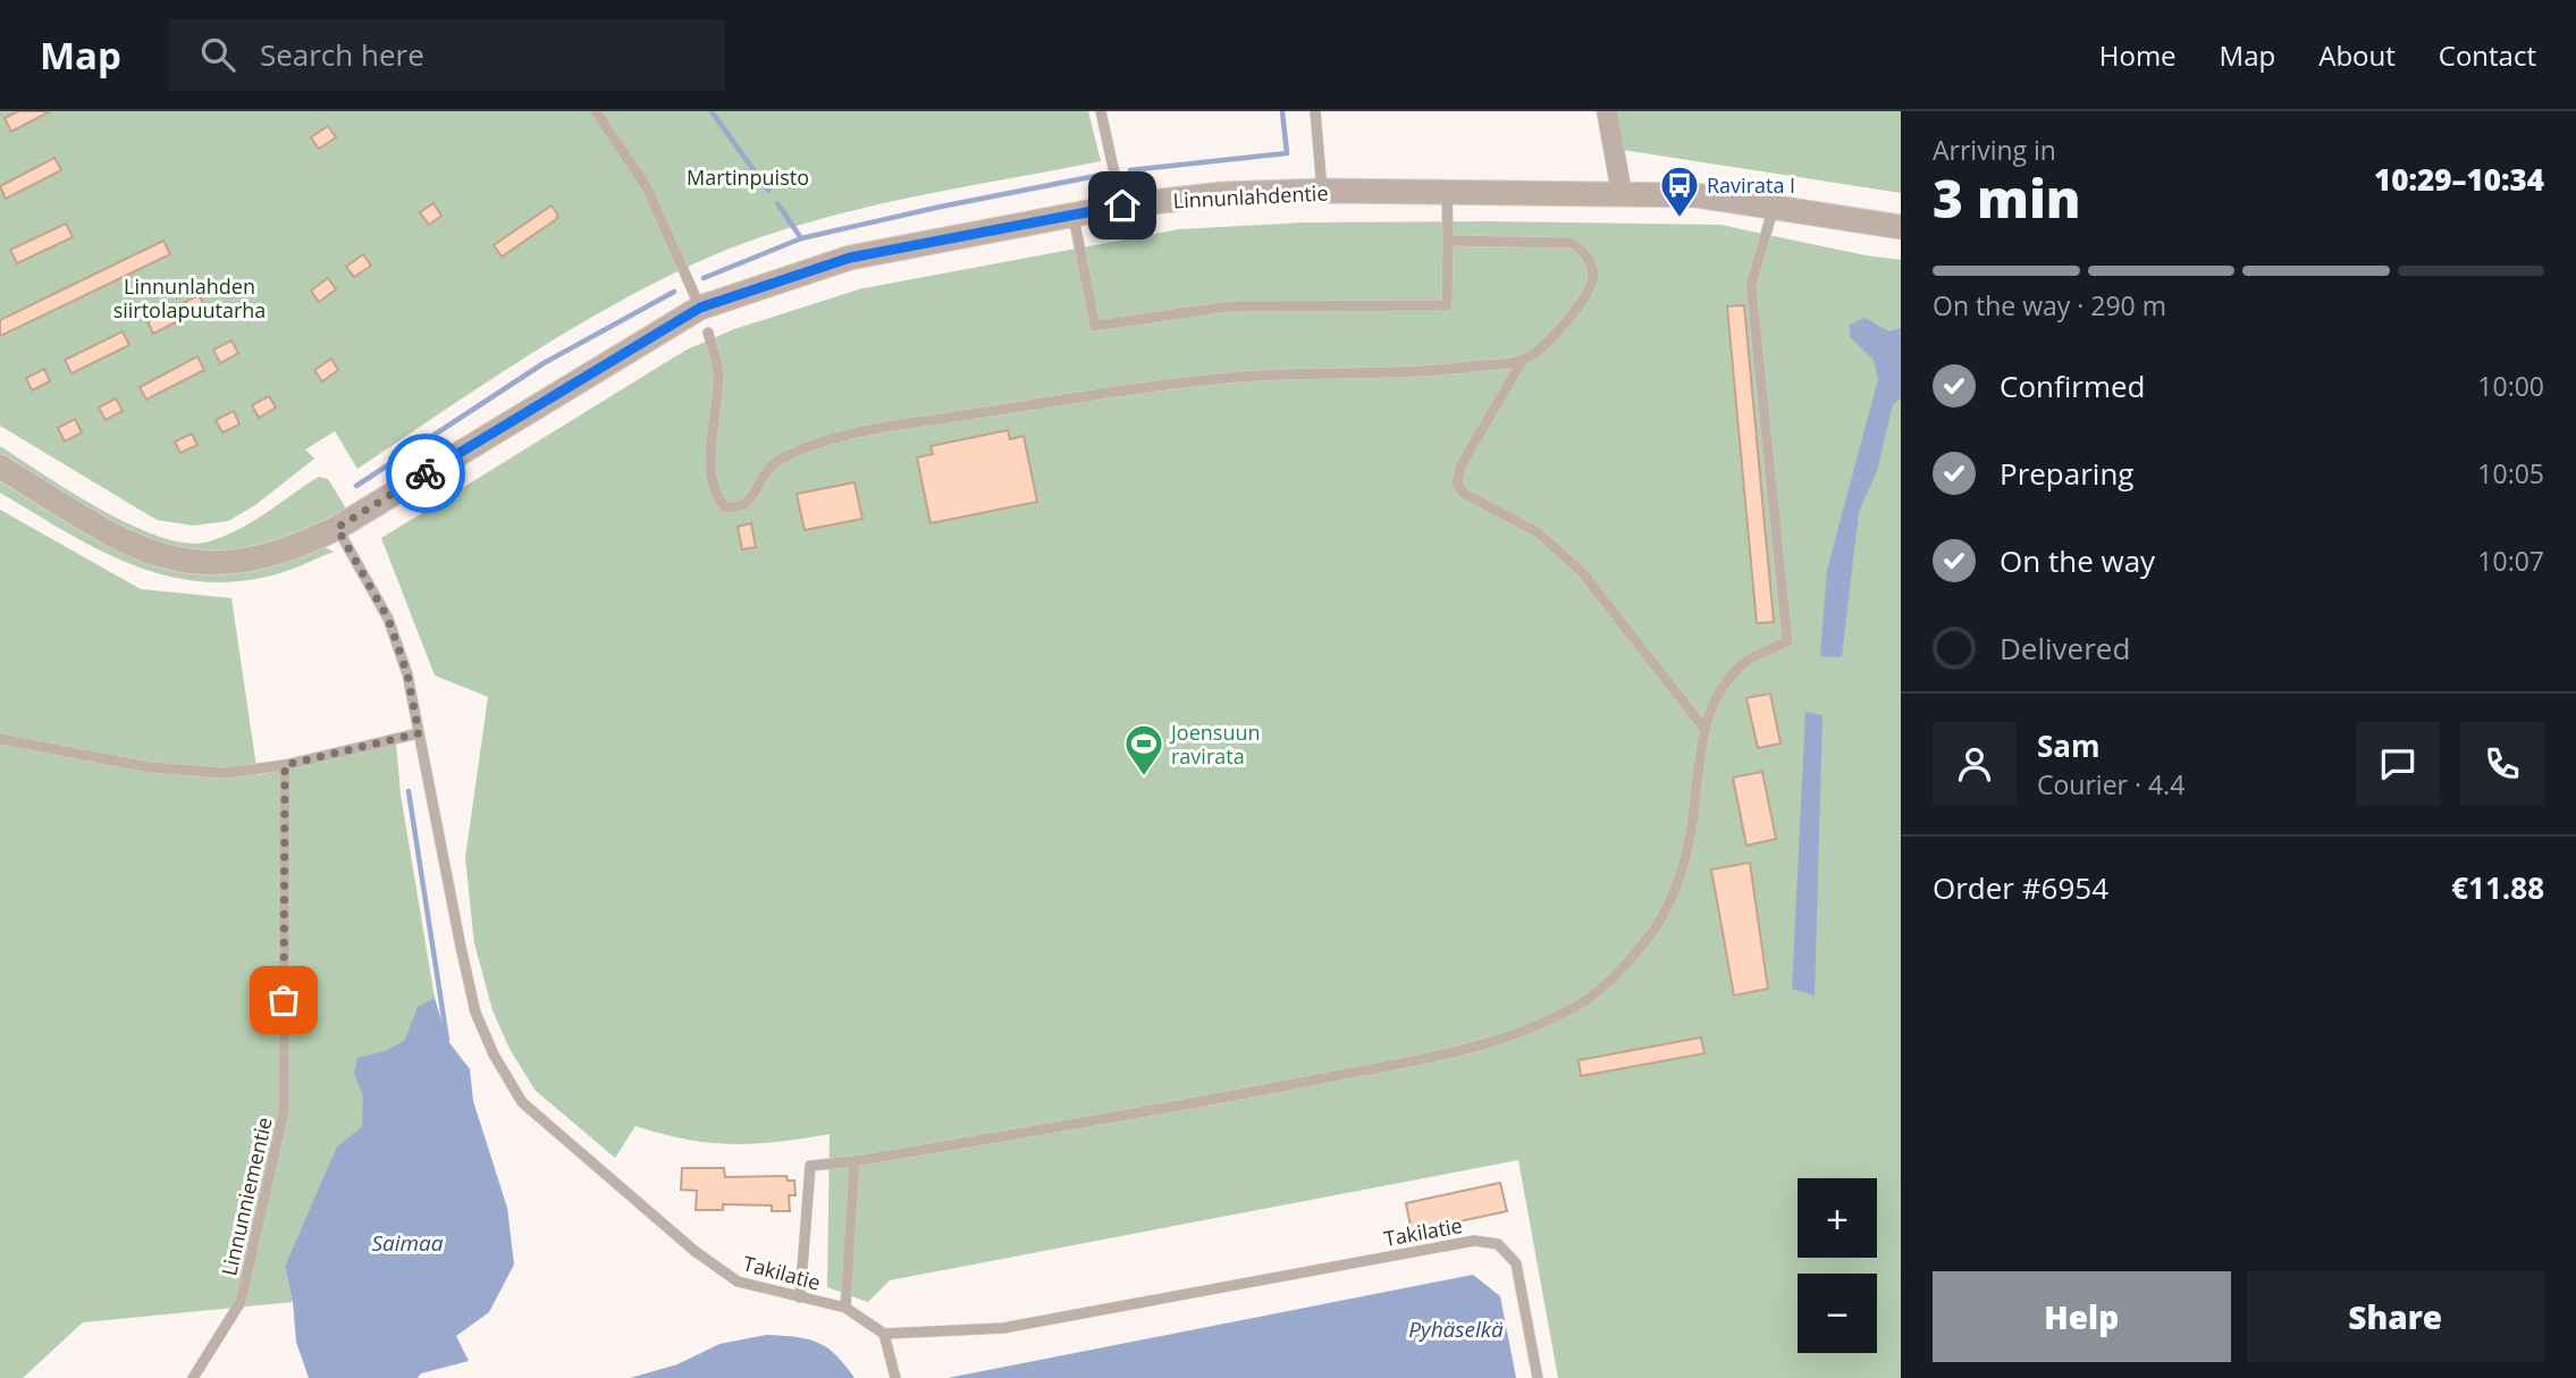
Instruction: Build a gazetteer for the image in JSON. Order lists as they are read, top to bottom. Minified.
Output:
{"streets":{"street":["Linnunlahdentie"],"lane":["Linnunniementie","Takilatie"]},"crossings":[["Linnunlahdentie","Takilatie"]],"water":["Saimaa","Pyhäselkä"],"parks":["Martinpuisto","Linnunlahden siirtolapuutarha"],"places":{"bus stop":["Ravirata I"],"sports":["Joensuun ravirata"]},"page":{"header":"Map","search":"Search here","nav":["Home","Map","About","Contact"],"heading":["3 min","Arriving in","10:29–10:34"],"panel":["Sam","Courier · 4.4","Order #6954","€11.88"],"bar":"On the way · 290 m","list":[["Confirmed","10:00"],["Preparing","10:05"],["On the way","10:07"],"Delivered"],"map_buttons":["+","−"],"buttons":["Help","Share"]}}
